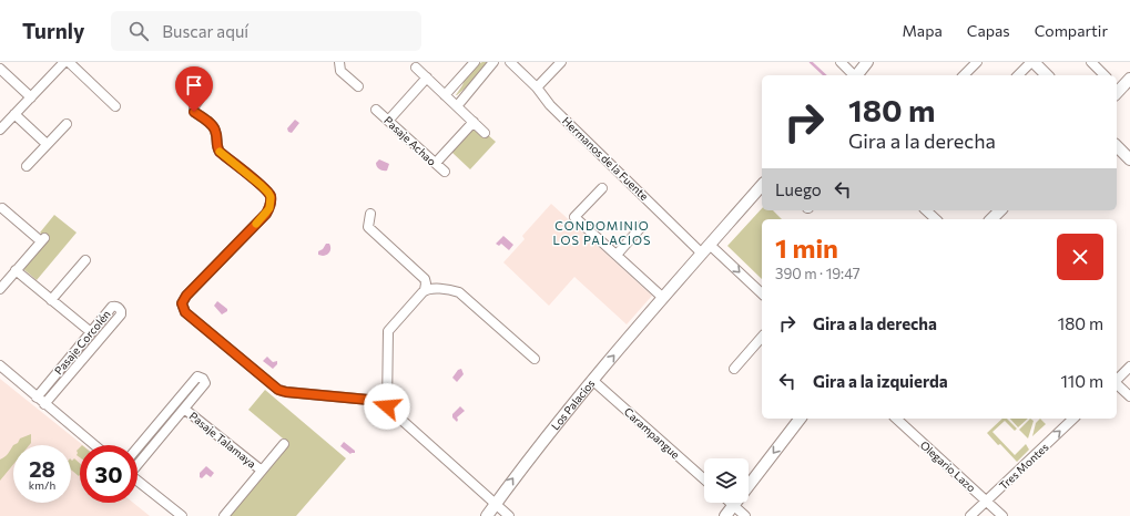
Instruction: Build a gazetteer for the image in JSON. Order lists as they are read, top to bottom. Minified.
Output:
{"streets":{"main road":["Los Palacios"],"street":["Pasaje Achao","Hermanos de la Fuente","Pasaje Corcolén","Carampangue","Pasaje Talamaya","Olegario Lazo","Tres Montes"]},"crossings":[["Hermanos de la Fuente","Los Palacios"],["Los Palacios","Carampangue"],["Olegario Lazo","Tres Montes"]],"one_way":["Los Palacios","Tres Montes"],"districts":["CONDOMINIO LOS PALACIOS"],"page":{"header":"Turnly","search":"Buscar aquí","nav":["Mapa","Capas","Compartir"],"turn":["180 m","Gira a la derecha"],"then":"Luego","heading":["1 min","390 m · 19:47"],"list":[{"name":"Gira a la derecha","value":"180 m"},{"name":"Gira a la izquierda","value":"110 m"}],"speed":"28 km/h","limit":"30"}}
